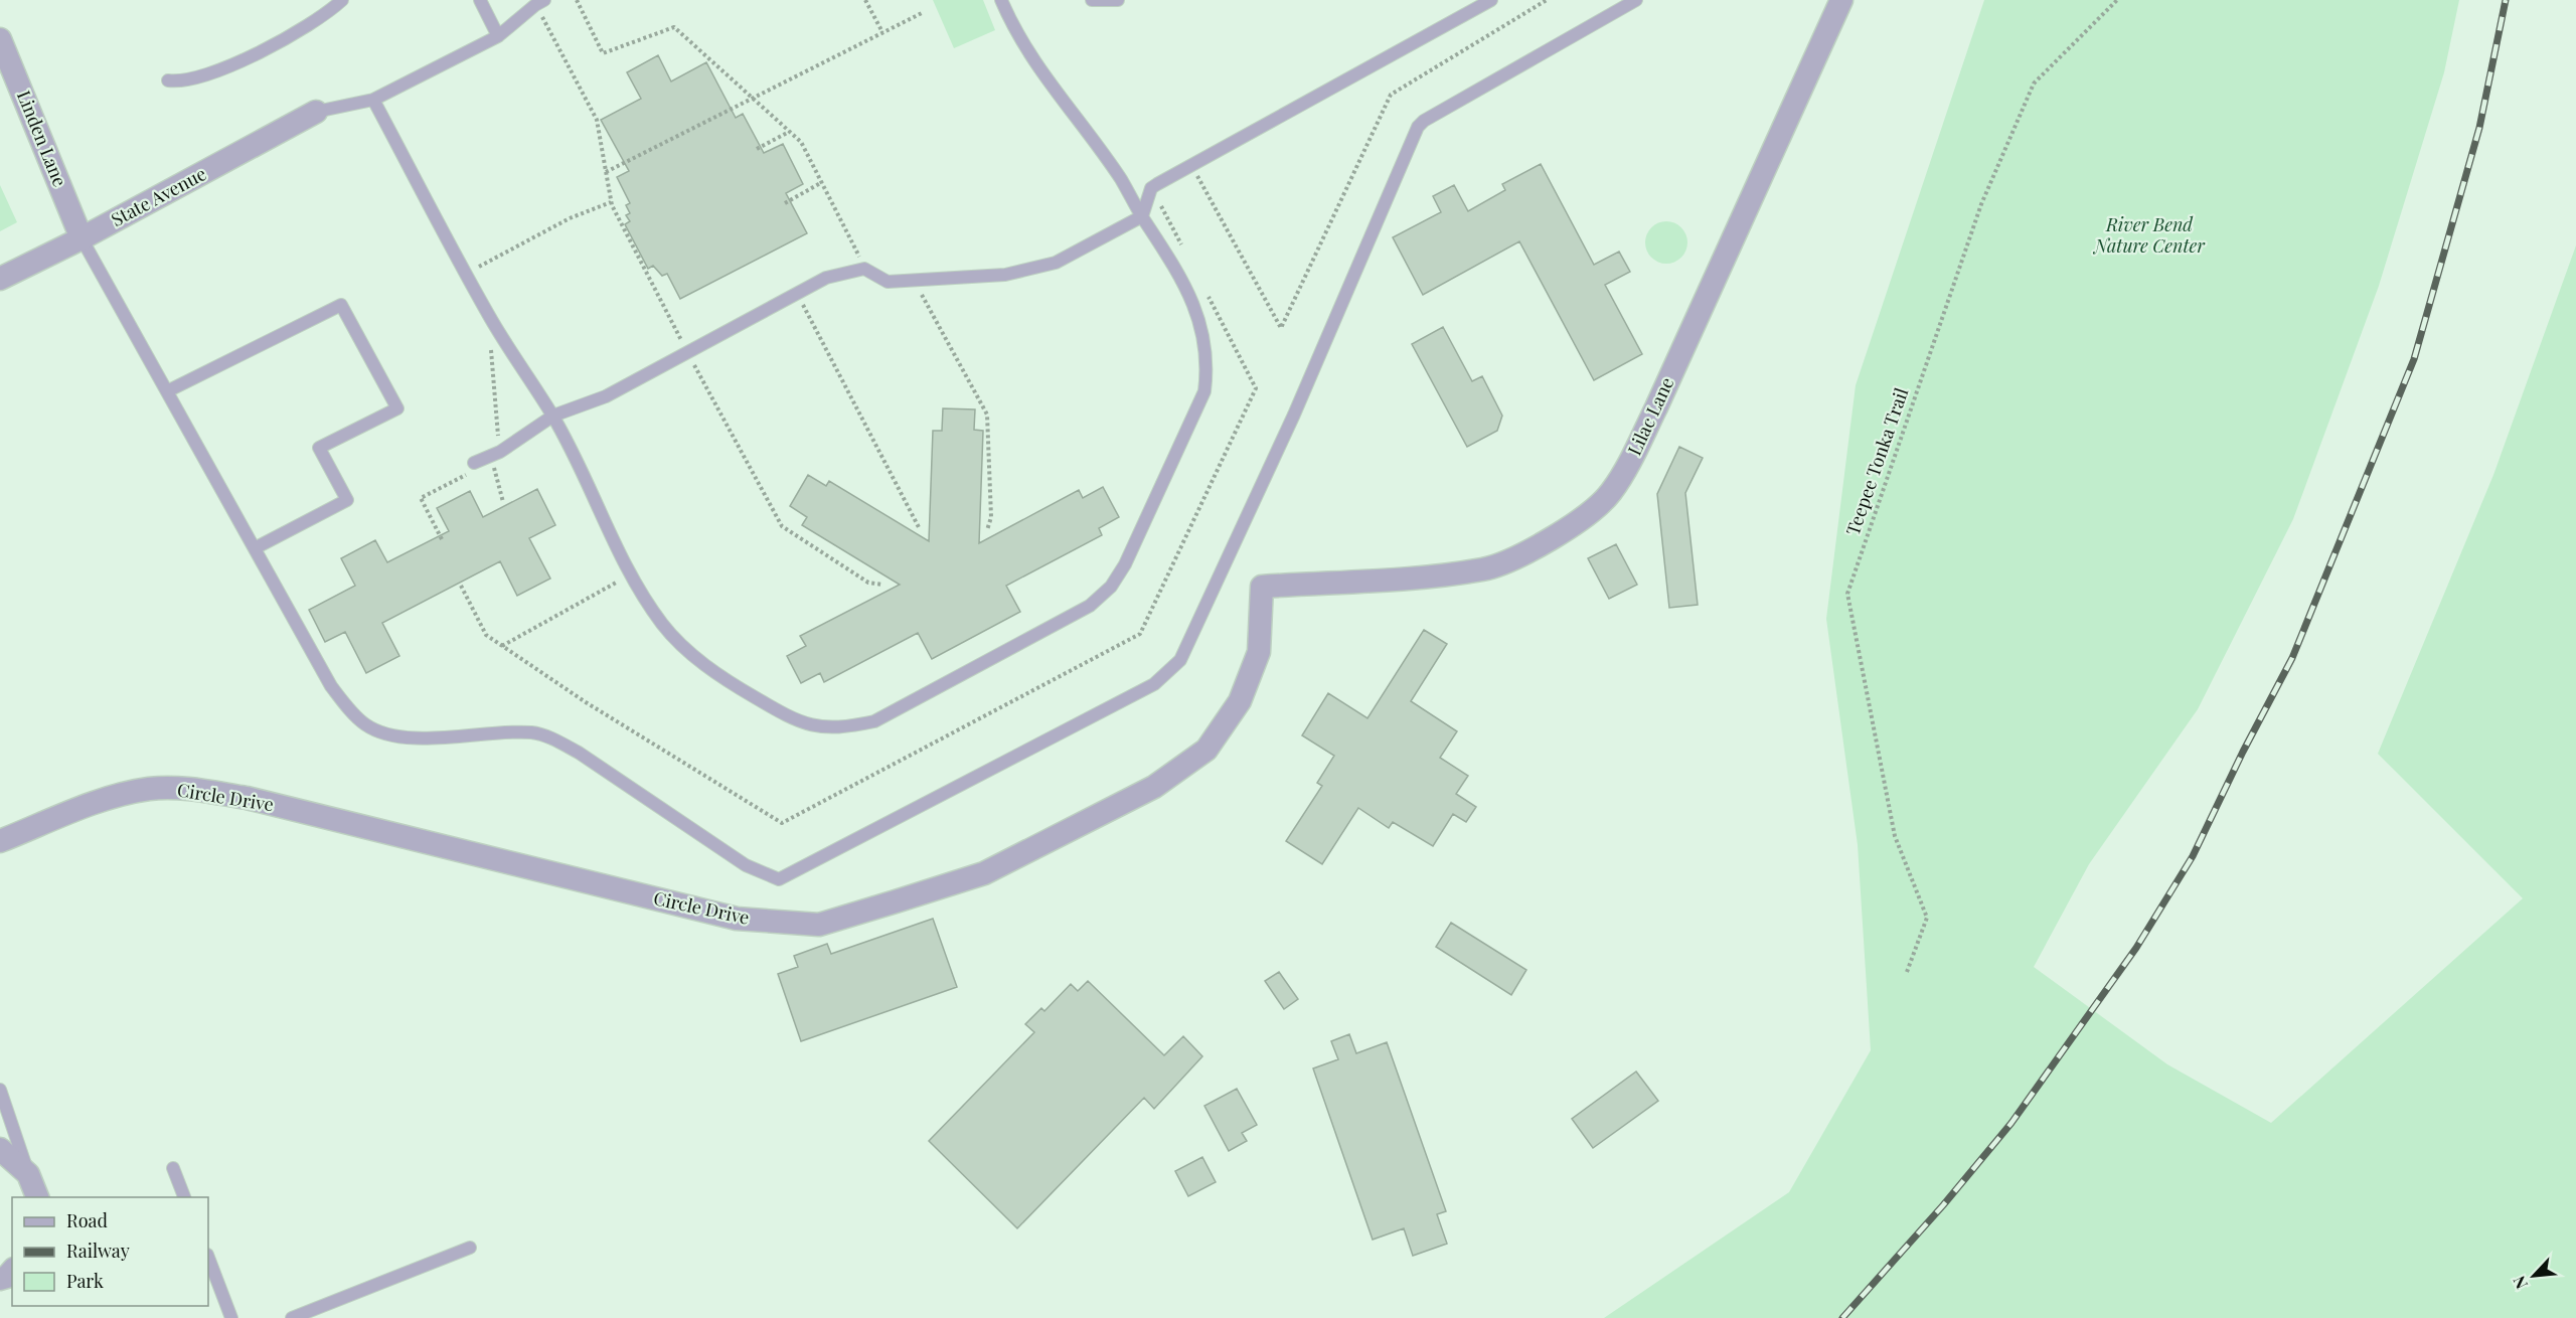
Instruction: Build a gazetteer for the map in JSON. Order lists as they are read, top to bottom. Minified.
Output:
{"streets":{"street":["Linden Lane","State Avenue","Lilac Lane","Circle Drive"],"path":["Teepee Tonka Trail"]},"crossings":[["Linden Lane","State Avenue"],["Lilac Lane","Circle Drive"]],"parks":["River Bend Nature Center"],"legend":["Road","Railway","Park"],"north":"bottom left"}
